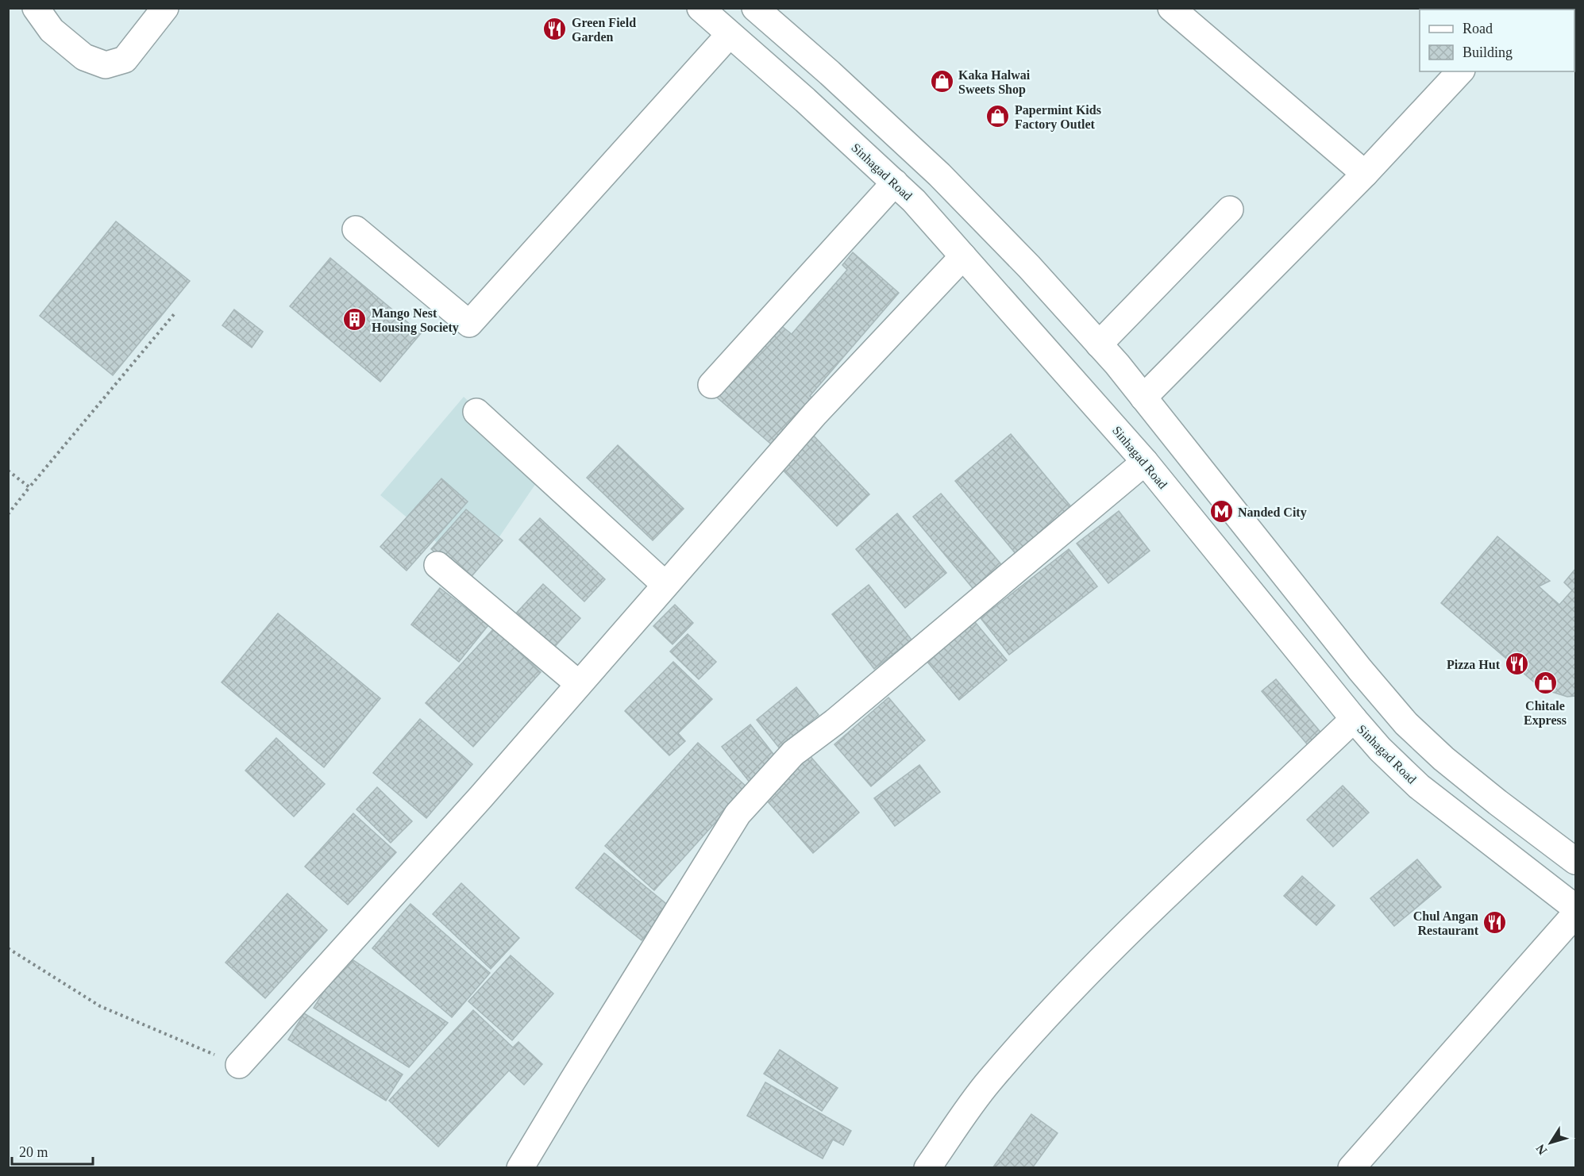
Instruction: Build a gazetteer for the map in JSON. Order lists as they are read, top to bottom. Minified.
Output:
{"streets":{"street":["Sinhagad Road"]},"places":{"restaurant":["Green Field Garden","Pizza Hut","Chul Angan Restaurant"],"shop":["Kaka Halwai Sweets Shop","Papermint Kids Factory Outlet","Chitale Express"],"building":["Mango Nest Housing Society"],"metro station":["Nanded City"]},"legend":["Road","Building"],"scale_bar":"20 m","north":"bottom left"}
